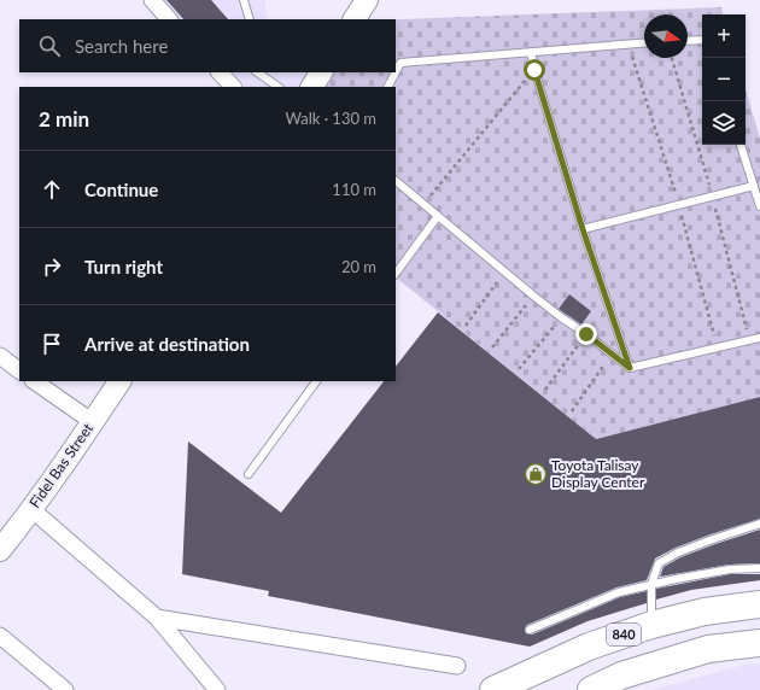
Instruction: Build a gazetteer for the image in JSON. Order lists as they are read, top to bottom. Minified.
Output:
{"streets":{"highway":["840"],"street":["Fidel Bas Street"]},"places":{"shop":["Toyota Talisay Display Center"]},"north":"right","page":{"map_buttons":["+","−"],"search":"Search here","heading":["2 min","Walk · 130 m"],"list":[["Continue","110 m"],["Turn right","20 m"],"Arrive at destination"]}}
